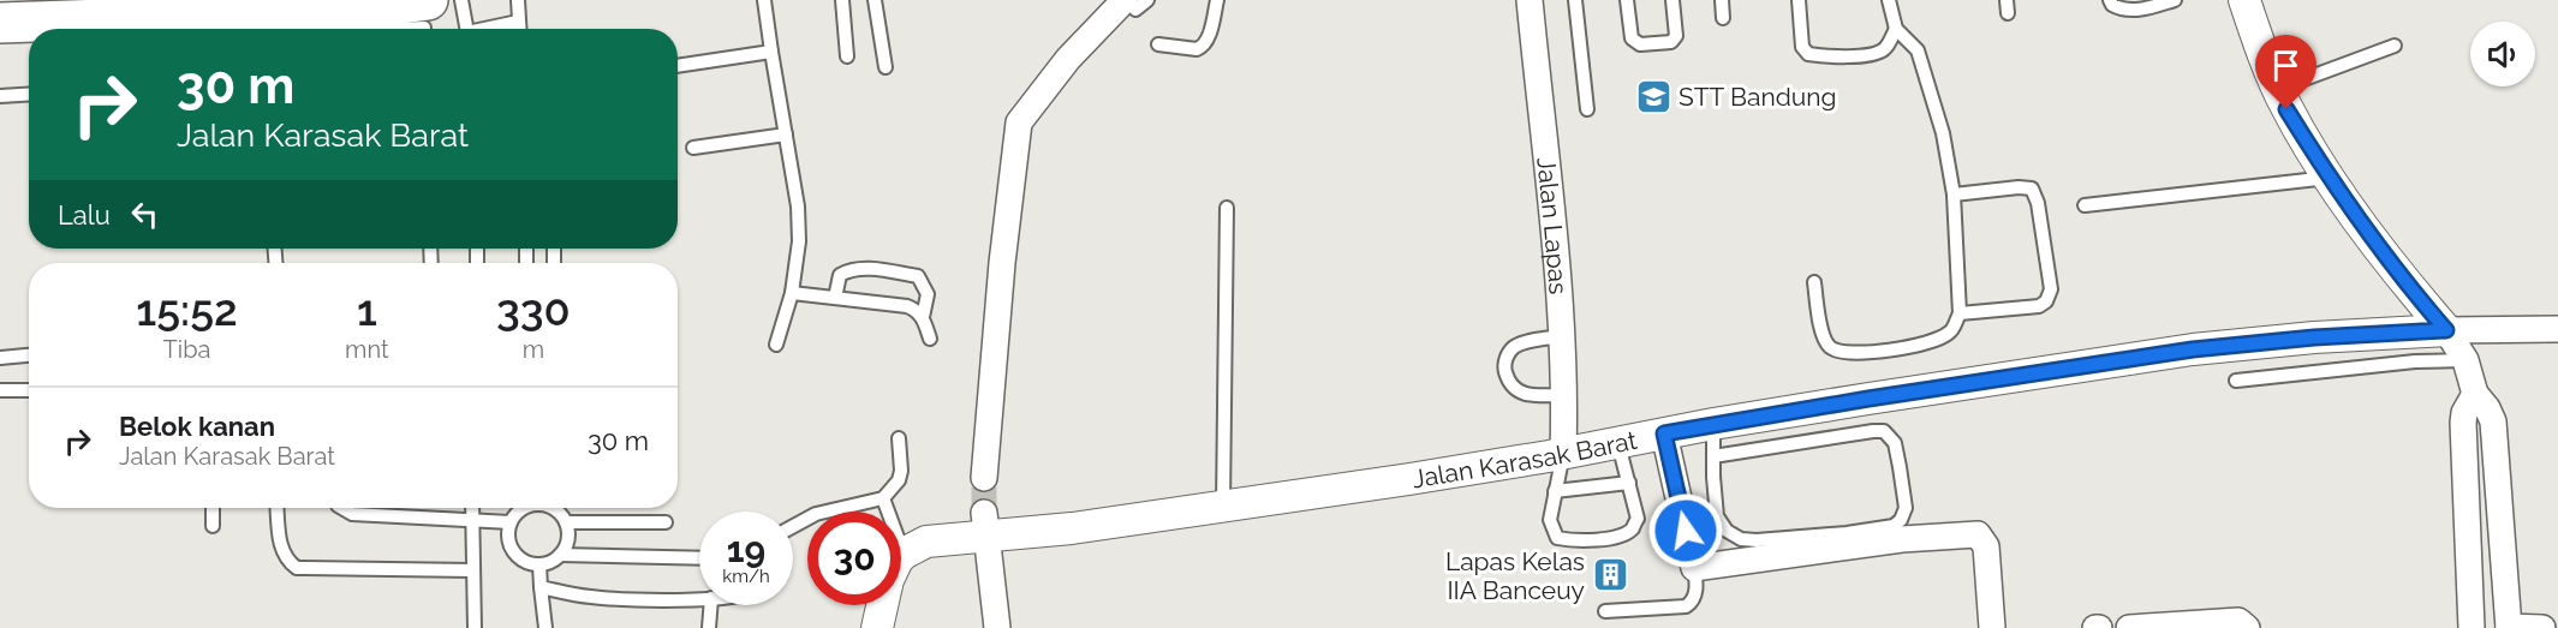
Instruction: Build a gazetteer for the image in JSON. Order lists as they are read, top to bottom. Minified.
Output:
{"streets":{"street":["Jalan Lapas","Jalan Karasak Barat"]},"crossings":[["Jalan Lapas","Jalan Karasak Barat"]],"places":{"school or university":["STT Bandung"],"building":["Lapas Kelas IIA Banceuy"]},"page":{"turn":["30 m","Jalan Karasak Barat"],"then":"Lalu","eta":["15:52","Tiba","1","mnt","330","m"],"list":[{"name":"Belok kanan","note":"Jalan Karasak Barat","value":"30 m"}],"speed":"19 km/h","limit":"30"}}
